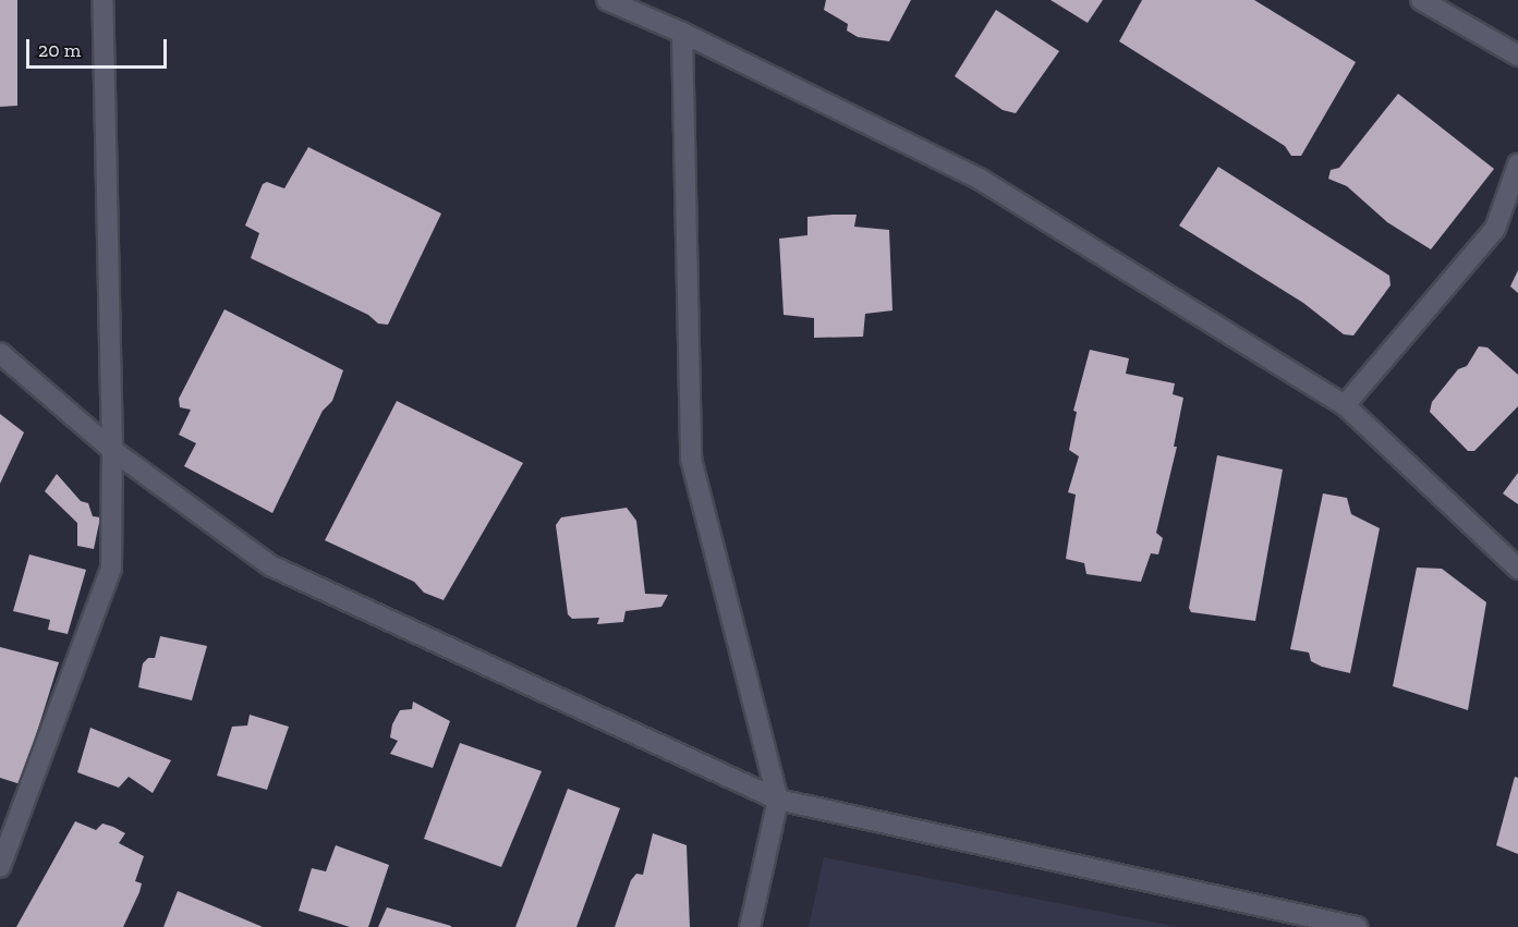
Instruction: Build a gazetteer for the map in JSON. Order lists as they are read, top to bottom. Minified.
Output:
{"scale_bar":"20 m"}
